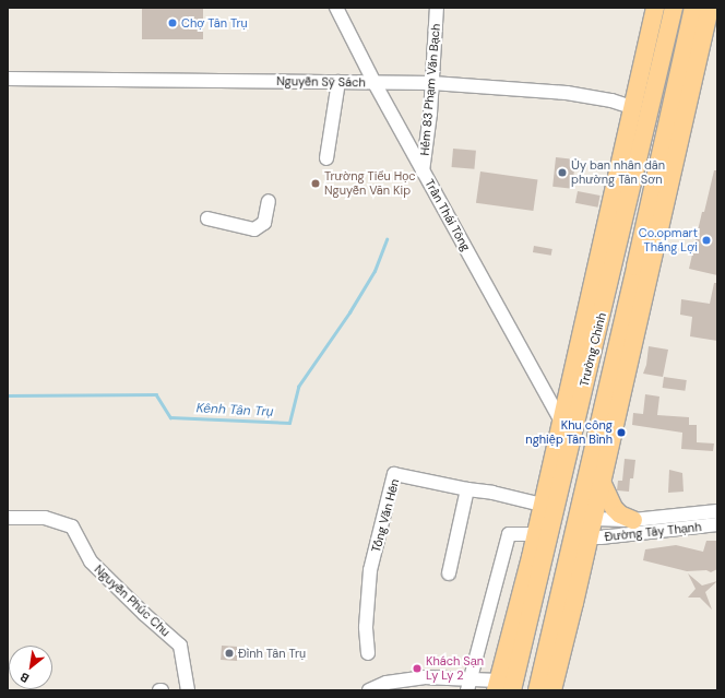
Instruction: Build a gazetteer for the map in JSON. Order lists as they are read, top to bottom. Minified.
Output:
{"streets":{"main road":["Trường Chinh"],"street":["Nguyễn Sỹ Sách","Hẻm 83 Phạm Văn Bạch","Trần Thái Tông","Tống Văn Hên","Đường Tây Thạnh","Nguyễn Phúc Chu"]},"crossings":[["Nguyễn Sỹ Sách","Hẻm 83 Phạm Văn Bạch"],["Nguyễn Sỹ Sách","Trần Thái Tông"],["Nguyễn Sỹ Sách","Trường Chinh"],["Hẻm 83 Phạm Văn Bạch","Trần Thái Tông"],["Trần Thái Tông","Trường Chinh"],["Trường Chinh","Tống Văn Hên"],["Trường Chinh","Đường Tây Thạnh"]],"water":["Kênh Tân Trụ"],"places":["Chợ Tân Trụ","Ủy ban nhân dân phường Tân Sơn","Trường Tiểu Học Nguyễn Văn Kip","Co.opmart Thắng Lợi","Khu công nghiệp Tân Bình","Đình Tân Trụ","Khách Sạn Ly Ly 2"],"north":"bottom left"}
